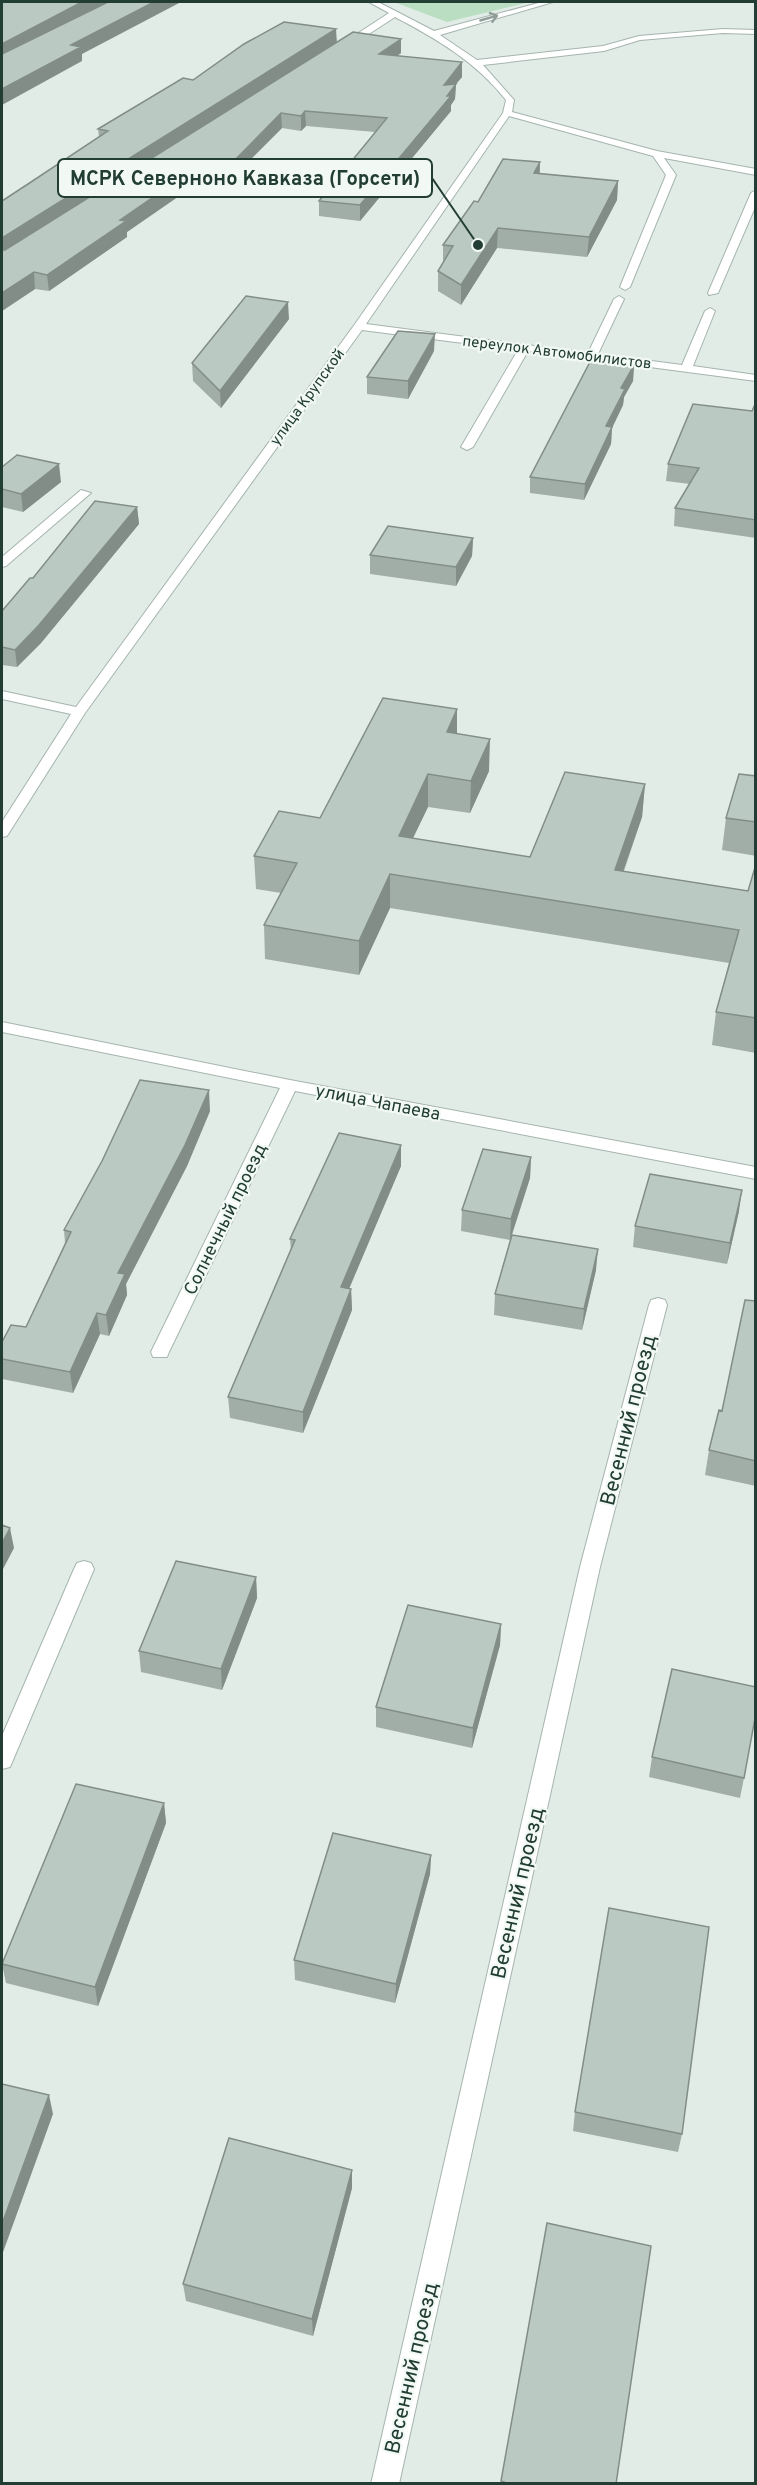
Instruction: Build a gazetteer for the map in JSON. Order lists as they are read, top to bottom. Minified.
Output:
{"streets":{"street":["переулок Автомобилистов","улица Крупской","улица Чапаева","Солнечный проезд","Весенний проезд"]},"crossings":[["переулок Автомобилистов","улица Крупской"],["улица Чапаева","Солнечный проезд"]],"places":["МСРК Северноно Кавказа (Горсети)"]}
